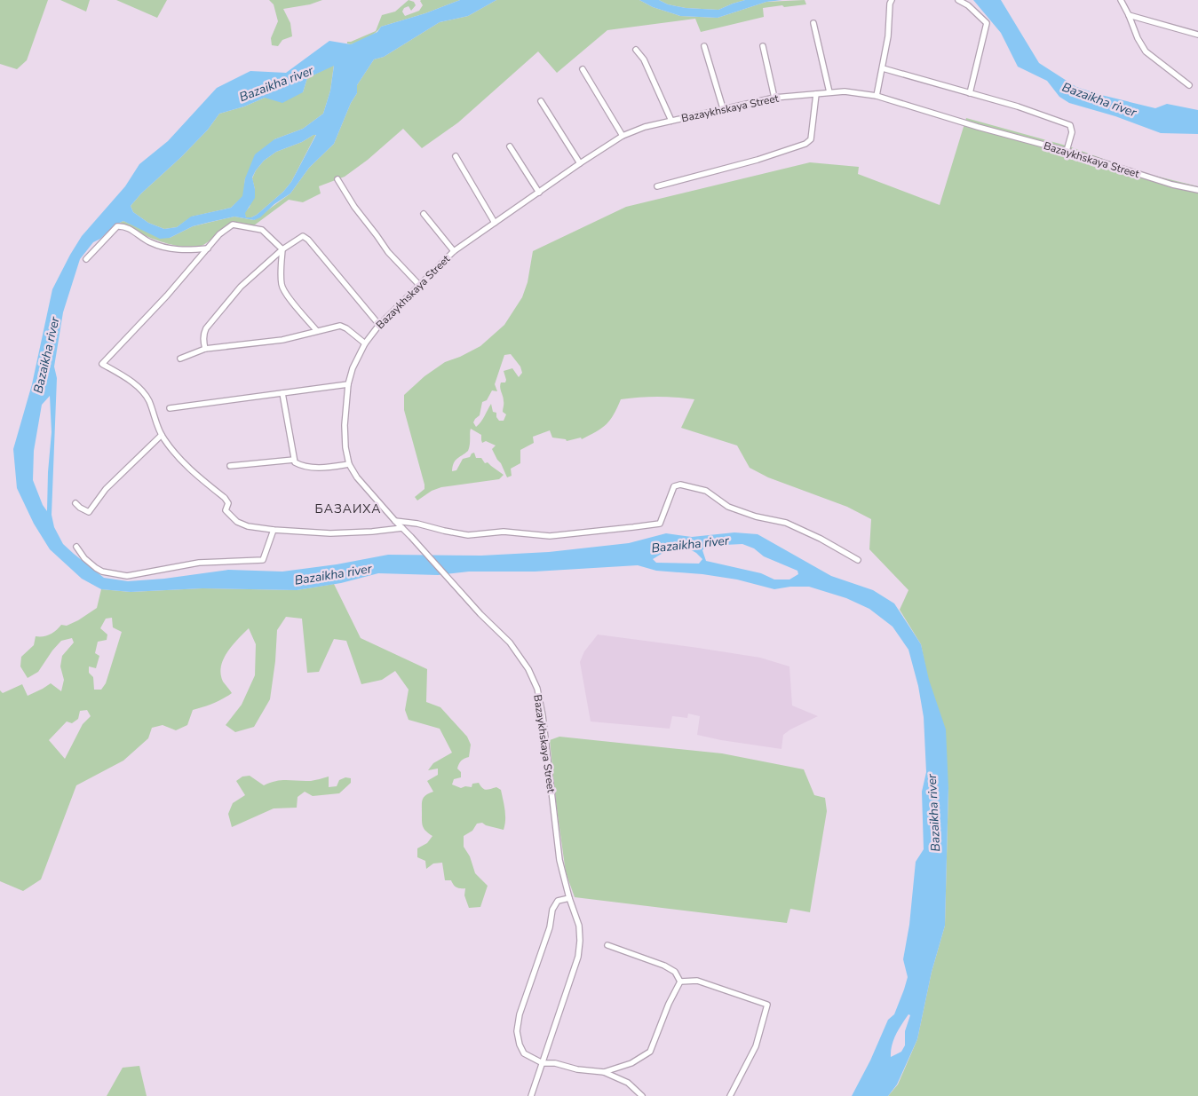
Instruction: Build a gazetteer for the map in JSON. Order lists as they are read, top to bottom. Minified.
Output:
{"streets":{"street":["Bazaykhskaya Street"]},"districts":["БАЗАИХА"],"water":["Bazaikha river"]}
